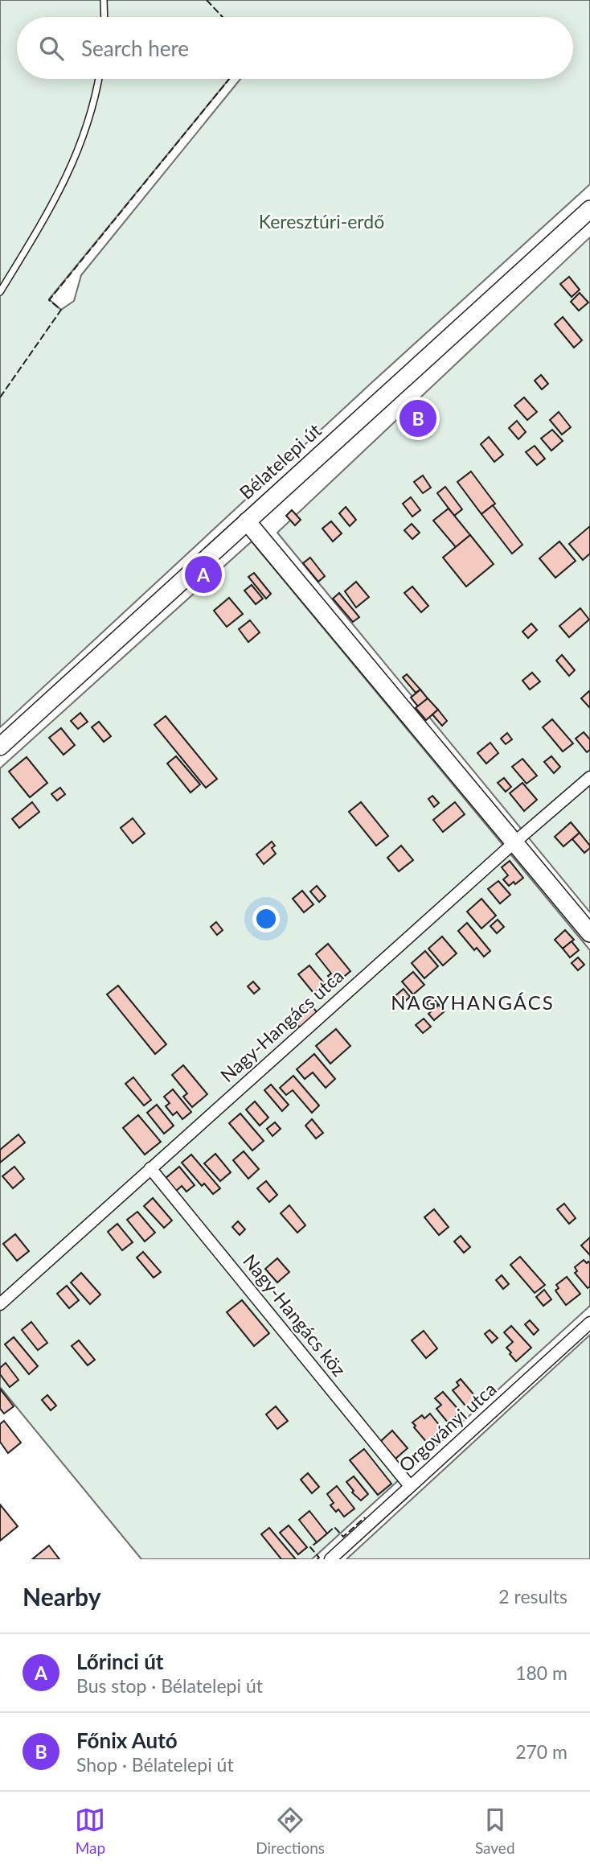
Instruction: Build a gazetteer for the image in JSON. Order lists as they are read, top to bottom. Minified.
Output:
{"streets":{"main road":["Bélatelepi út"],"street":["Nagy-Hangács utca","Nagy-Hangács köz","Orgoványi utca"]},"crossings":[["Nagy-Hangács utca","Nagy-Hangács köz"],["Nagy-Hangács köz","Orgoványi utca"]],"districts":["NAGYHANGÁCS"],"parks":["Keresztúri-erdő"],"page":{"search":"Search here","pins":["B","A"],"heading":["Nearby","2 results"],"list":[{"mark":"A","name":"Lőrinci út","note":"Bus stop · Bélatelepi út","value":"180 m"},{"mark":"B","name":"Főnix Autó","note":"Shop · Bélatelepi út","value":"270 m"}],"nav":["Map","Directions","Saved"]}}
